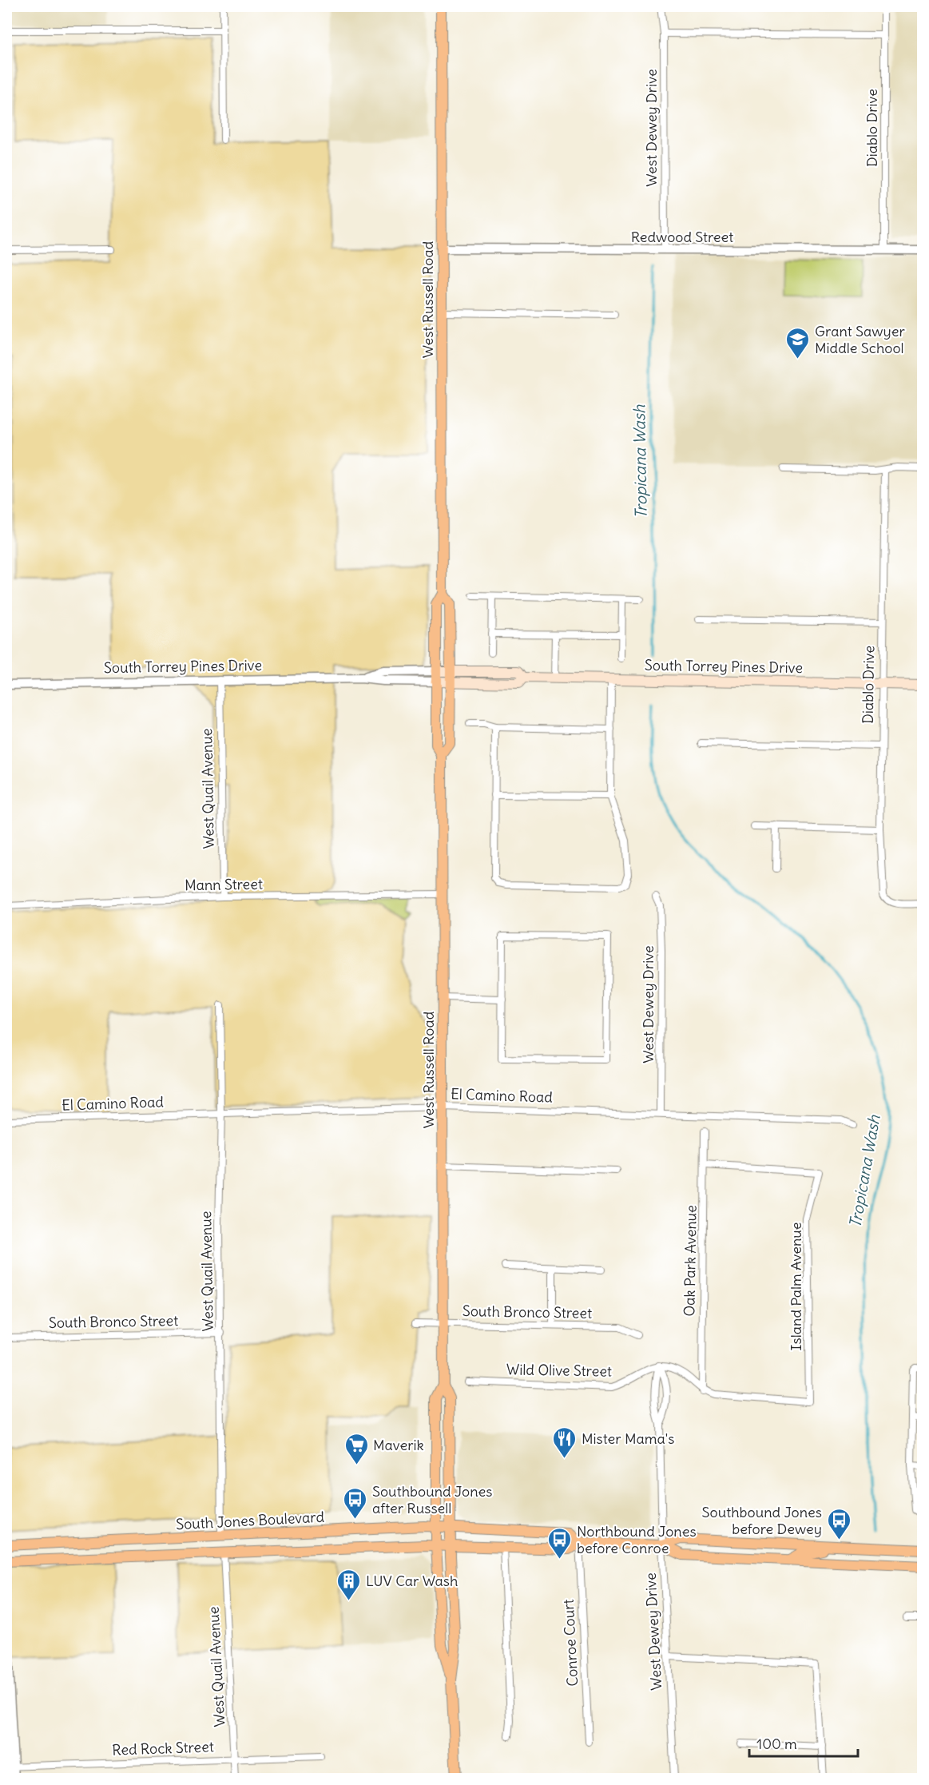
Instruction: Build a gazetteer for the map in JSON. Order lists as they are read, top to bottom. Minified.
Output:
{"streets":{"main road":["West Russell Road","South Torrey Pines Drive","South Jones Boulevard"],"street":["West Dewey Drive","Diablo Drive","Redwood Street","West Quail Avenue","Mann Street","El Camino Road","Oak Park Avenue","Island Palm Avenue","South Bronco Street","Wild Olive Street","Conroe Court","Red Rock Street"]},"crossings":[["West Dewey Drive","Redwood Street"],["West Dewey Drive","El Camino Road"],["West Dewey Drive","Wild Olive Street"],["West Dewey Drive","South Jones Boulevard"],["Diablo Drive","Redwood Street"],["Diablo Drive","South Torrey Pines Drive"],["Redwood Street","West Russell Road"],["West Russell Road","South Torrey Pines Drive"],["West Russell Road","Mann Street"],["West Russell Road","El Camino Road"],["West Russell Road","South Bronco Street"],["West Russell Road","South Jones Boulevard"],["South Torrey Pines Drive","West Quail Avenue"],["West Quail Avenue","Mann Street"],["West Quail Avenue","El Camino Road"],["West Quail Avenue","South Bronco Street"],["West Quail Avenue","South Jones Boulevard"],["West Quail Avenue","Red Rock Street"],["Oak Park Avenue","Island Palm Avenue"],["South Jones Boulevard","Conroe Court"]],"water":["Tropicana Wash"],"places":{"school or university":["Grant Sawyer Middle School"],"restaurant":["Mister Mama's"],"supermarket":["Maverik"],"bus stop":["Southbound Jones after Russell","Southbound Jones before Dewey","Northbound Jones before Conroe"],"building":["LUV Car Wash"]},"scale_bar":"100 m"}
